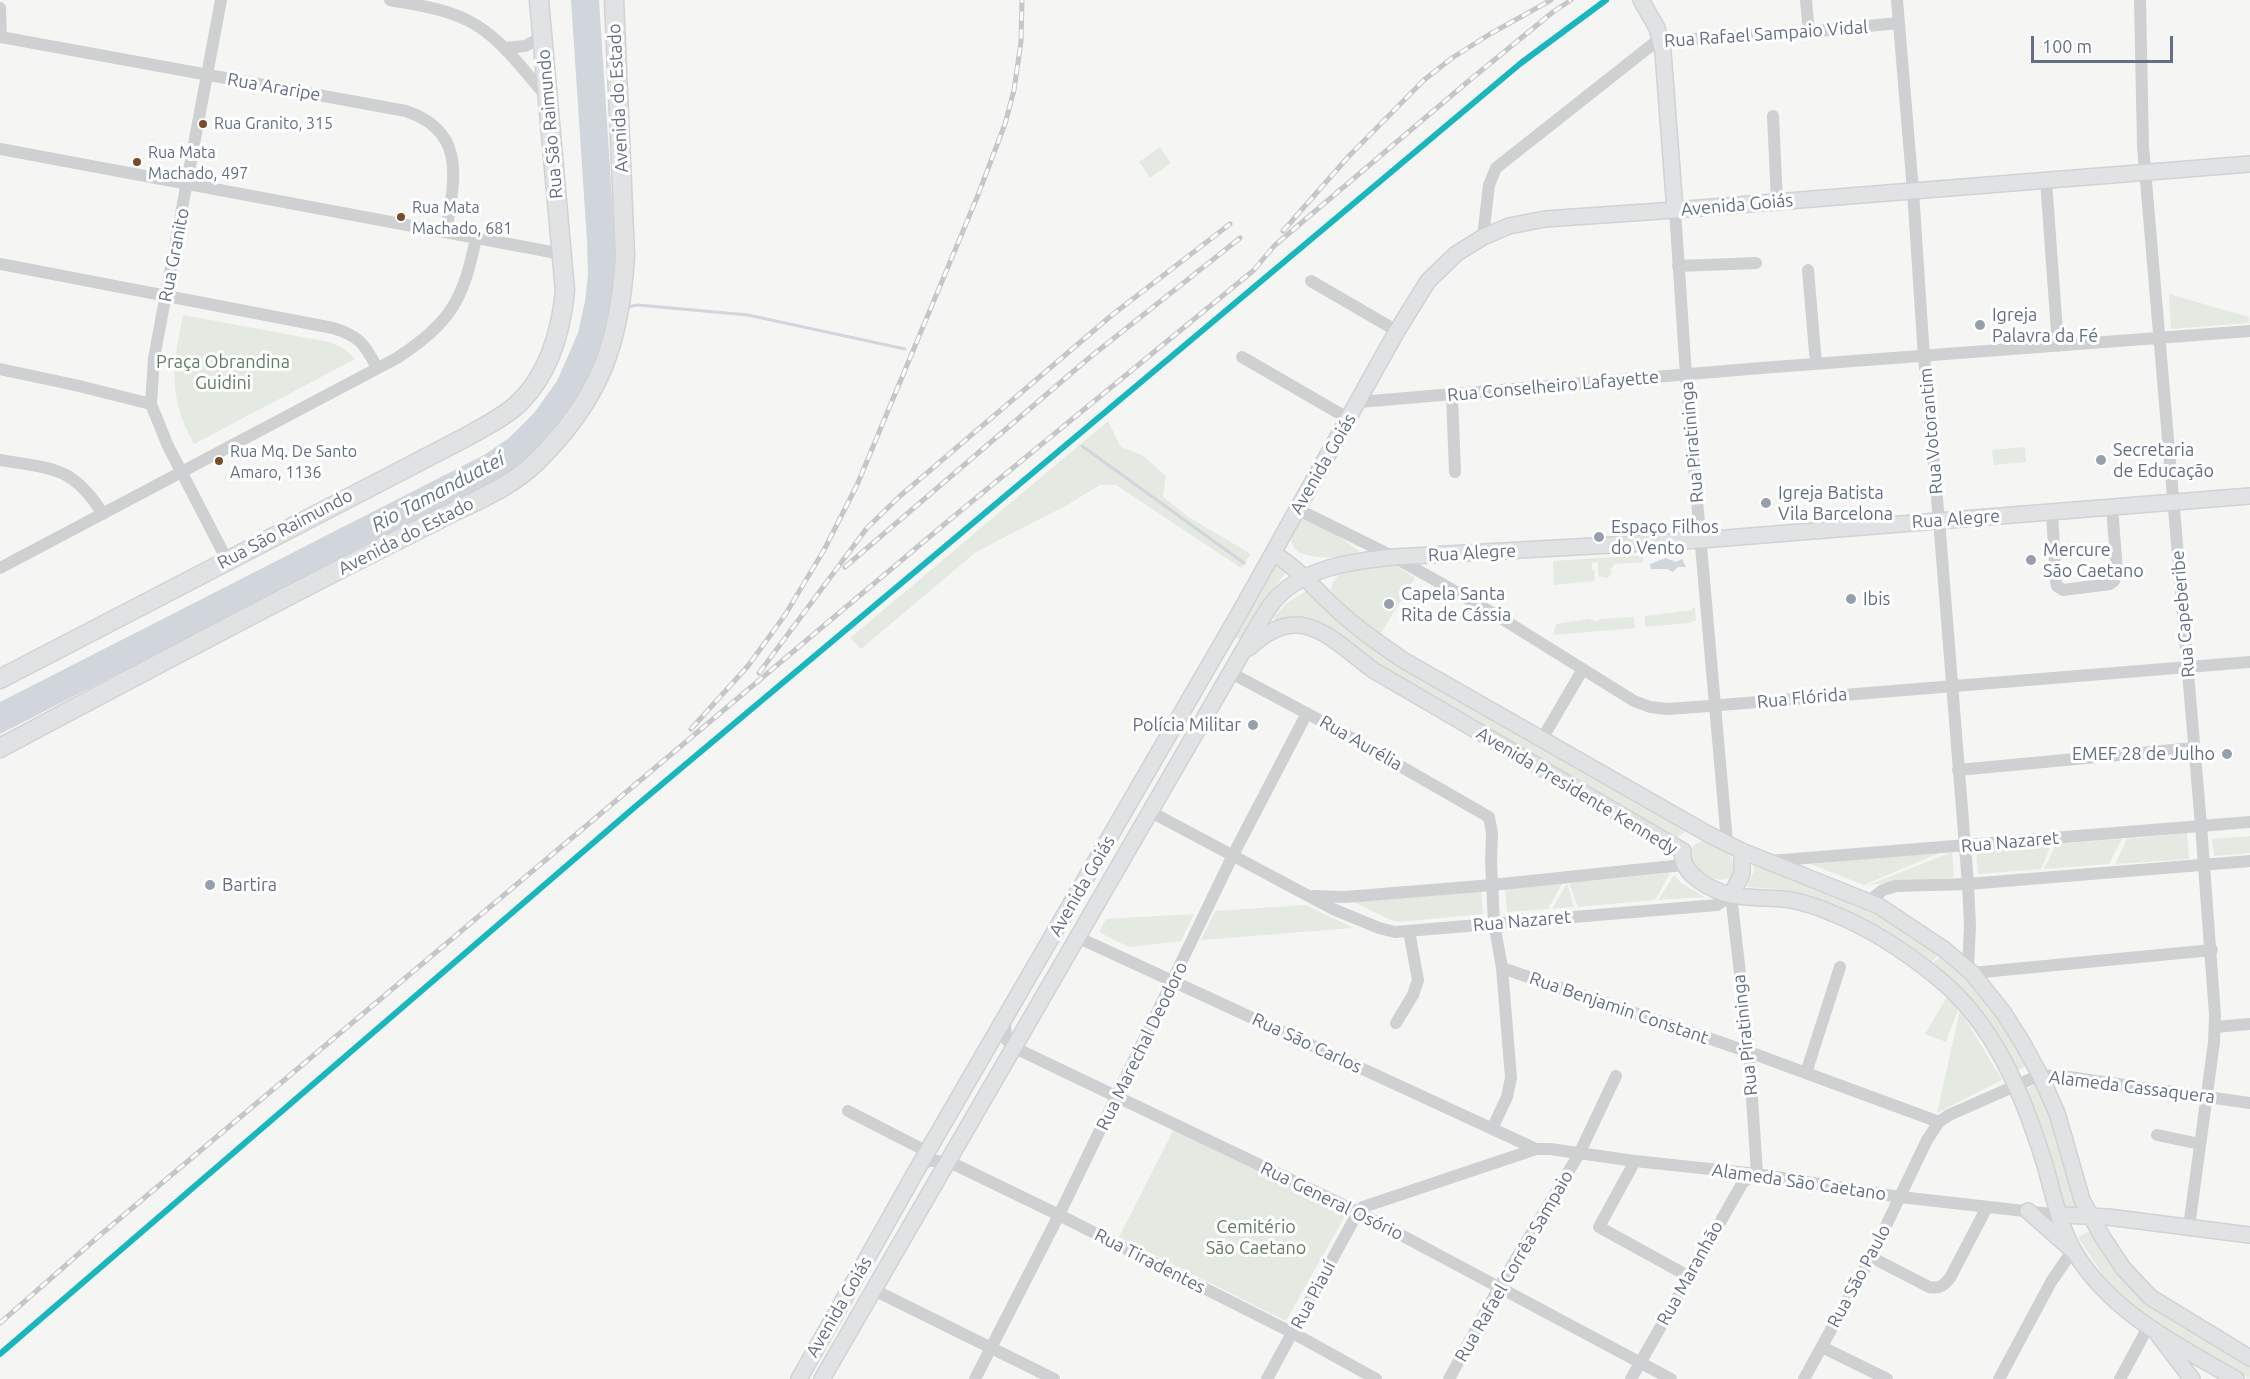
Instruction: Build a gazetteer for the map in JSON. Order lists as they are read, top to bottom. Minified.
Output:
{"streets":{"highway":["Avenida do Estado","Rua São Raimundo"],"main road":["Avenida Goiás","Rua Piratininga","Rua Alegre","Avenida Presidente Kennedy","Alameda São Caetano"],"street":["Rua Rafael Sampaio Vidal","Rua Araripe","Rua Granito","Rua Conselheiro Lafayette","Rua Votorantim","Rua Capeberibe","Rua Flórida","Rua Aurélia","Rua Nazaret","Rua Benjamin Constant","Rua São Carlos","Rua Marechal Deodoro","Alameda Cassaquera","Rua General Osório","Rua Tiradentes","Rua Rafael Corrêa Sampaio","Rua Maranhão","Rua São Paulo","Rua Piauí"]},"crossings":[["Rua Rafael Sampaio Vidal","Avenida Goiás"],["Rua Rafael Sampaio Vidal","Rua Votorantim"],["Rua Rafael Sampaio Vidal","Rua Piratininga"],["Rua Araripe","Rua Granito"],["Avenida Goiás","Rua Conselheiro Lafayette"],["Avenida Goiás","Rua Votorantim"],["Avenida Goiás","Rua Piratininga"],["Avenida Goiás","Rua Alegre"],["Avenida Goiás","Rua Capeberibe"],["Avenida Goiás","Rua Flórida"],["Avenida Goiás","Rua Aurélia"],["Avenida Goiás","Avenida Presidente Kennedy"],["Avenida Goiás","Rua Nazaret"],["Avenida Goiás","Rua São Carlos"],["Avenida Goiás","Rua General Osório"],["Avenida Goiás","Rua Tiradentes"],["Rua Conselheiro Lafayette","Rua Votorantim"],["Rua Conselheiro Lafayette","Rua Piratininga"],["Rua Conselheiro Lafayette","Rua Capeberibe"],["Rua Votorantim","Rua Alegre"],["Rua Votorantim","Rua Flórida"],["Rua Votorantim","Avenida Presidente Kennedy"],["Rua Votorantim","Rua Nazaret"],["Rua Piratininga","Rua Alegre"],["Rua Piratininga","Rua Flórida"],["Rua Piratininga","Avenida Presidente Kennedy"],["Rua Piratininga","Rua Nazaret"],["Rua Piratininga","Rua Benjamin Constant"],["Rua Piratininga","Alameda São Caetano"],["Rua Piratininga","Rua Maranhão"],["Rua Alegre","Rua Capeberibe"],["Rua Alegre","Rua Flórida"],["Rua Alegre","Avenida Presidente Kennedy"],["Rua Capeberibe","Rua Flórida"],["Rua Capeberibe","Rua Nazaret"],["Rua Capeberibe","Alameda Cassaquera"],["Rua Capeberibe","Alameda São Caetano"],["Rua Aurélia","Rua Marechal Deodoro"],["Avenida Presidente Kennedy","Rua Nazaret"],["Avenida Presidente Kennedy","Alameda Cassaquera"],["Avenida Presidente Kennedy","Alameda São Caetano"],["Avenida Presidente Kennedy","Rua São Paulo"],["Rua Nazaret","Rua Marechal Deodoro"],["Rua Benjamin Constant","Rua São Paulo"],["Rua São Carlos","Rua Marechal Deodoro"],["Rua São Carlos","Alameda São Caetano"],["Rua Marechal Deodoro","Rua General Osório"],["Rua Marechal Deodoro","Rua Tiradentes"],["Alameda Cassaquera","Rua São Paulo"],["Alameda São Caetano","Rua General Osório"],["Alameda São Caetano","Rua Rafael Corrêa Sampaio"],["Alameda São Caetano","Rua Maranhão"],["Alameda São Caetano","Rua São Paulo"],["Alameda São Caetano","Rua Piauí"],["Rua General Osório","Rua Rafael Corrêa Sampaio"],["Rua General Osório","Rua Maranhão"],["Rua General Osório","Rua Piauí"],["Rua Tiradentes","Rua Piauí"]],"water":["Rio Tamanduateí"],"parks":["Praça Obrandina Guidini","Cemitério São Caetano"],"places":["Rua Granito, 315","Rua Mata Machado, 497","Rua Mata Machado, 681","Igreja Palavra da Fé","Secretaria de Educação","Rua Mq. De Santo Amaro, 1136","Igreja Batista Vila Barcelona","Espaço Filhos do Vento","Mercure São Caetano","Ibis","Capela Santa Rita de Cássia","Polícia Militar","EMEF 28 de Julho","Bartira"],"scale_bar":"100 m"}
